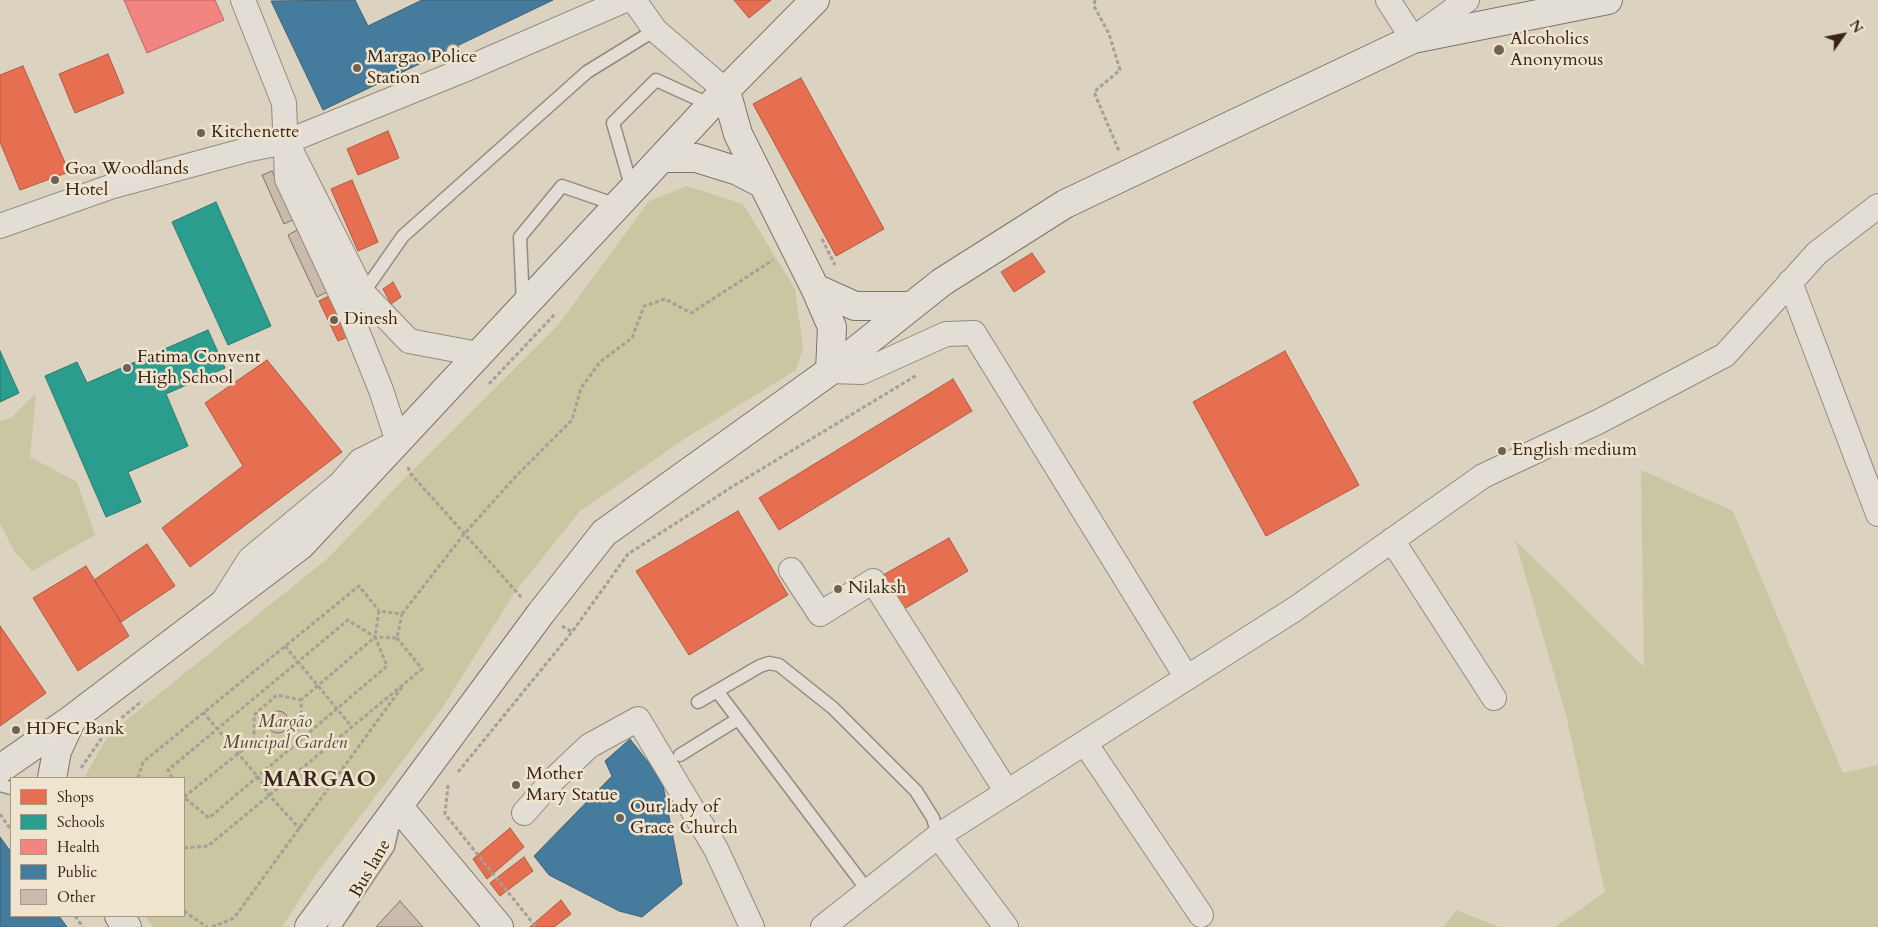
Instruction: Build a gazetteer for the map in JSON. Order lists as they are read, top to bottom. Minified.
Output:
{"streets":{"lane":["Bus lane"]},"districts":["MARGAO"],"parks":["Margão Muncipal Garden"],"places":["Alcoholics Anonymous","Margao Police Station","Kitchenette","Goa Woodlands Hotel","Dinesh","Fatima Convent High School","English medium","Nilaksh","HDFC Bank","Mother Mary Statue","Our lady of Grace Church"],"legend":["Shops","Schools","Health","Public","Other"],"north":"top right"}
